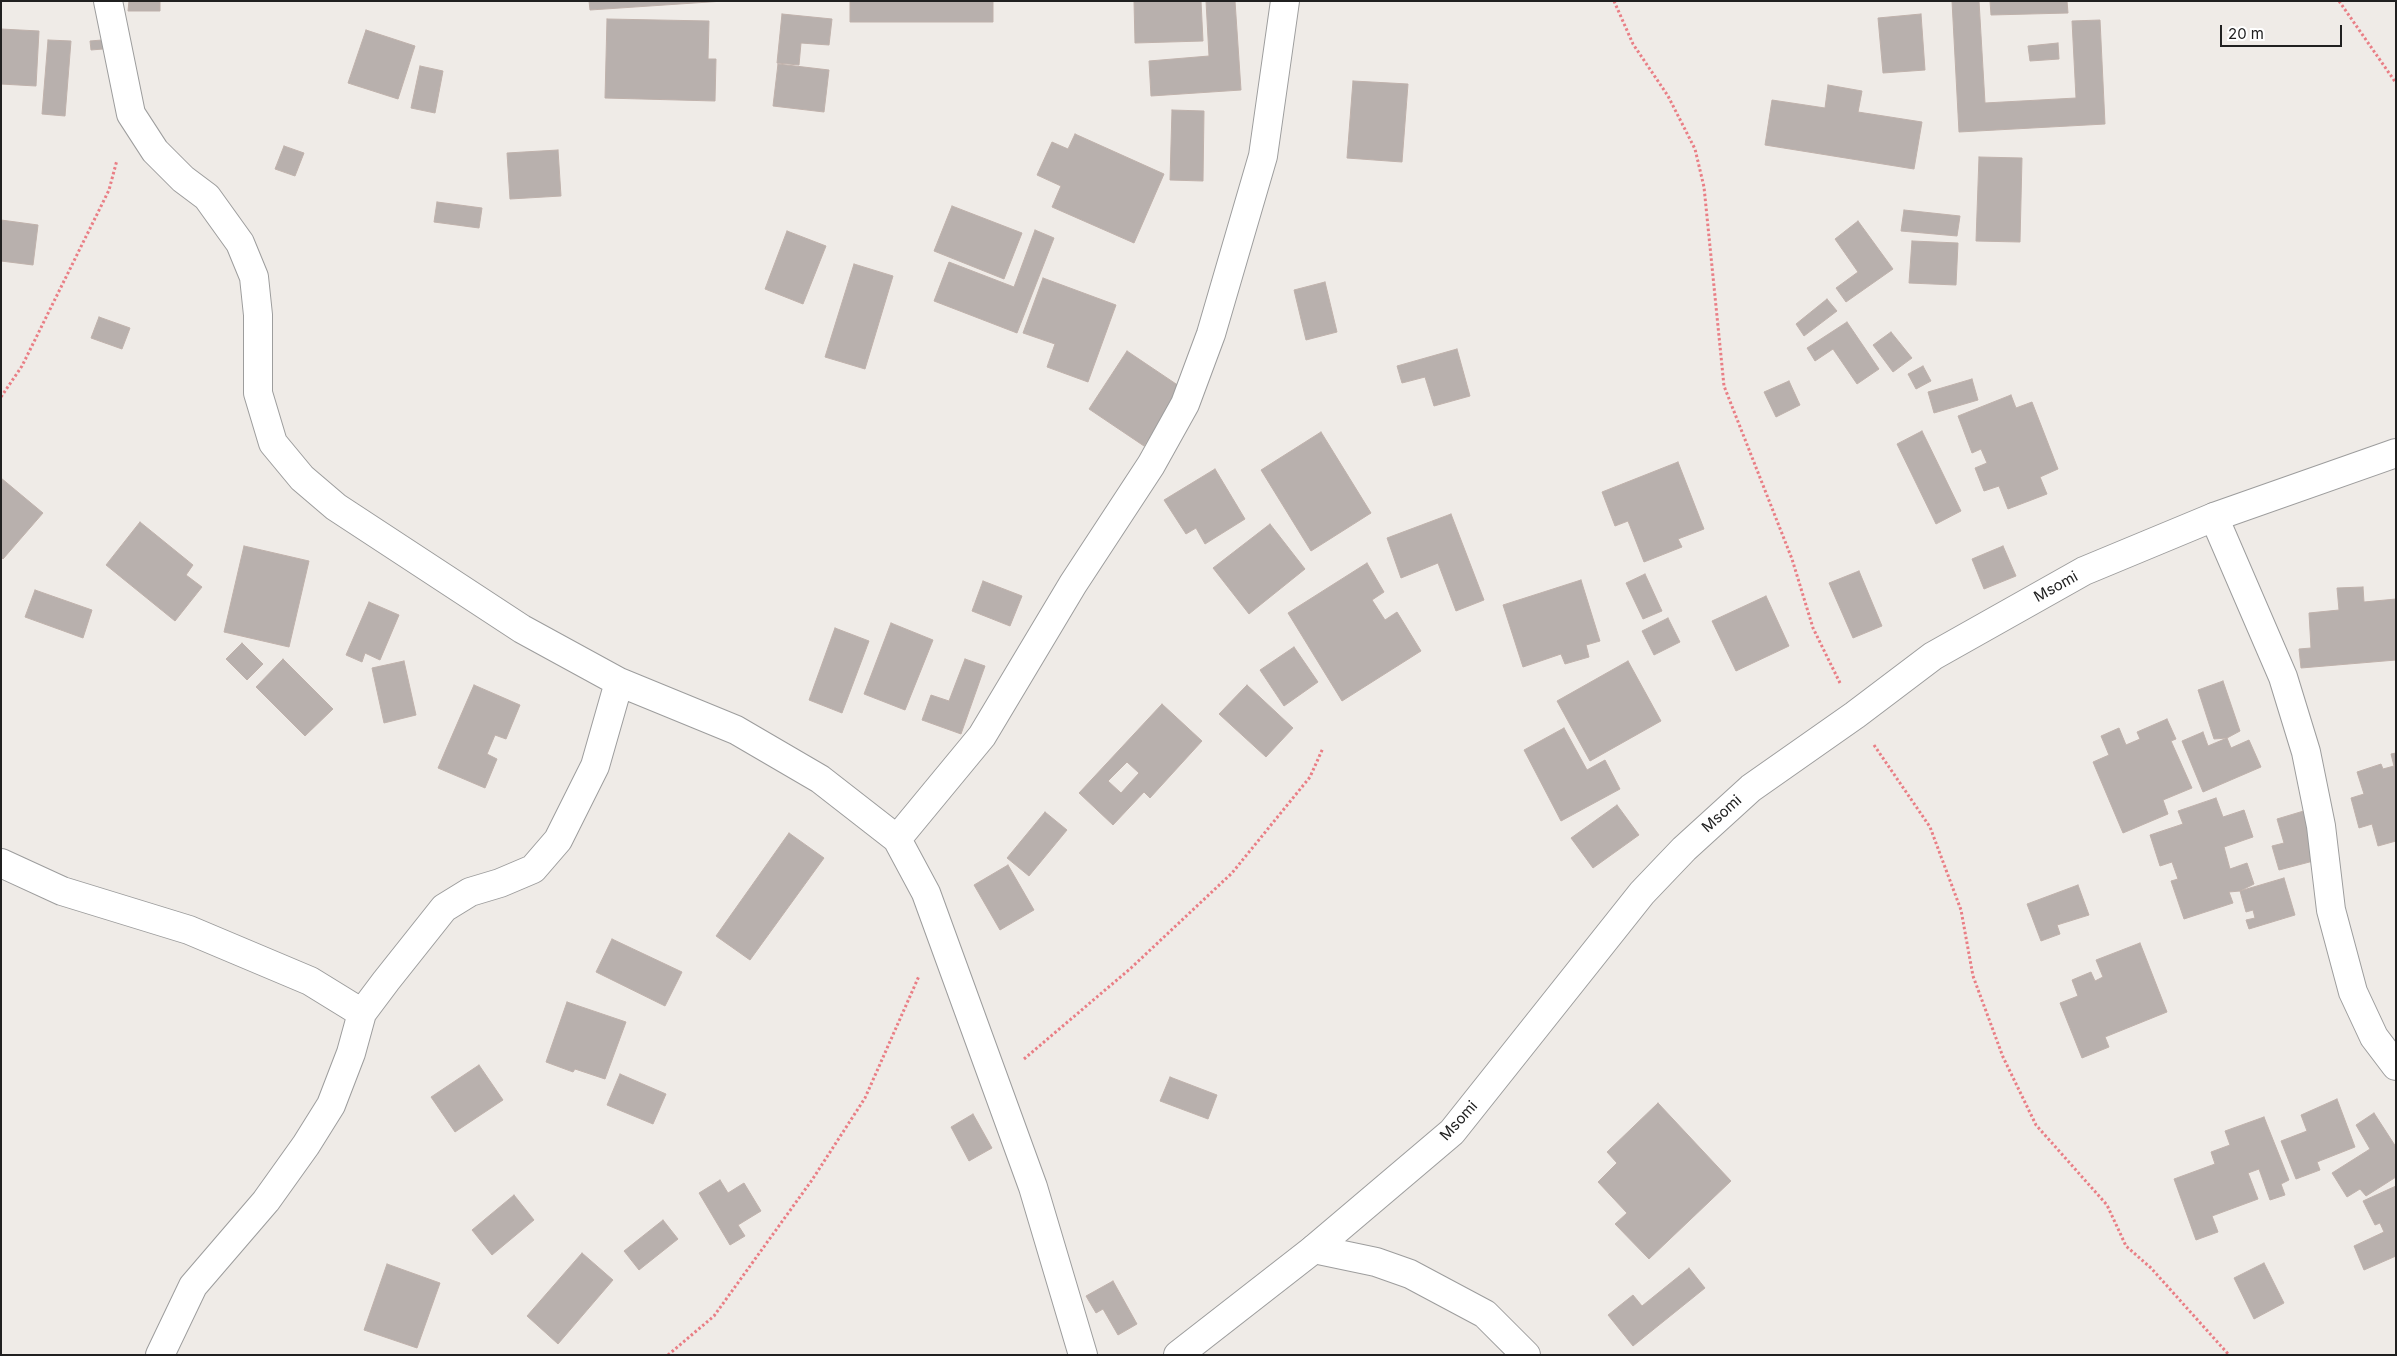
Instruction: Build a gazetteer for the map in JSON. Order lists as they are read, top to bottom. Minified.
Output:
{"streets":{"street":["Msomi"]},"scale_bar":"20 m"}
